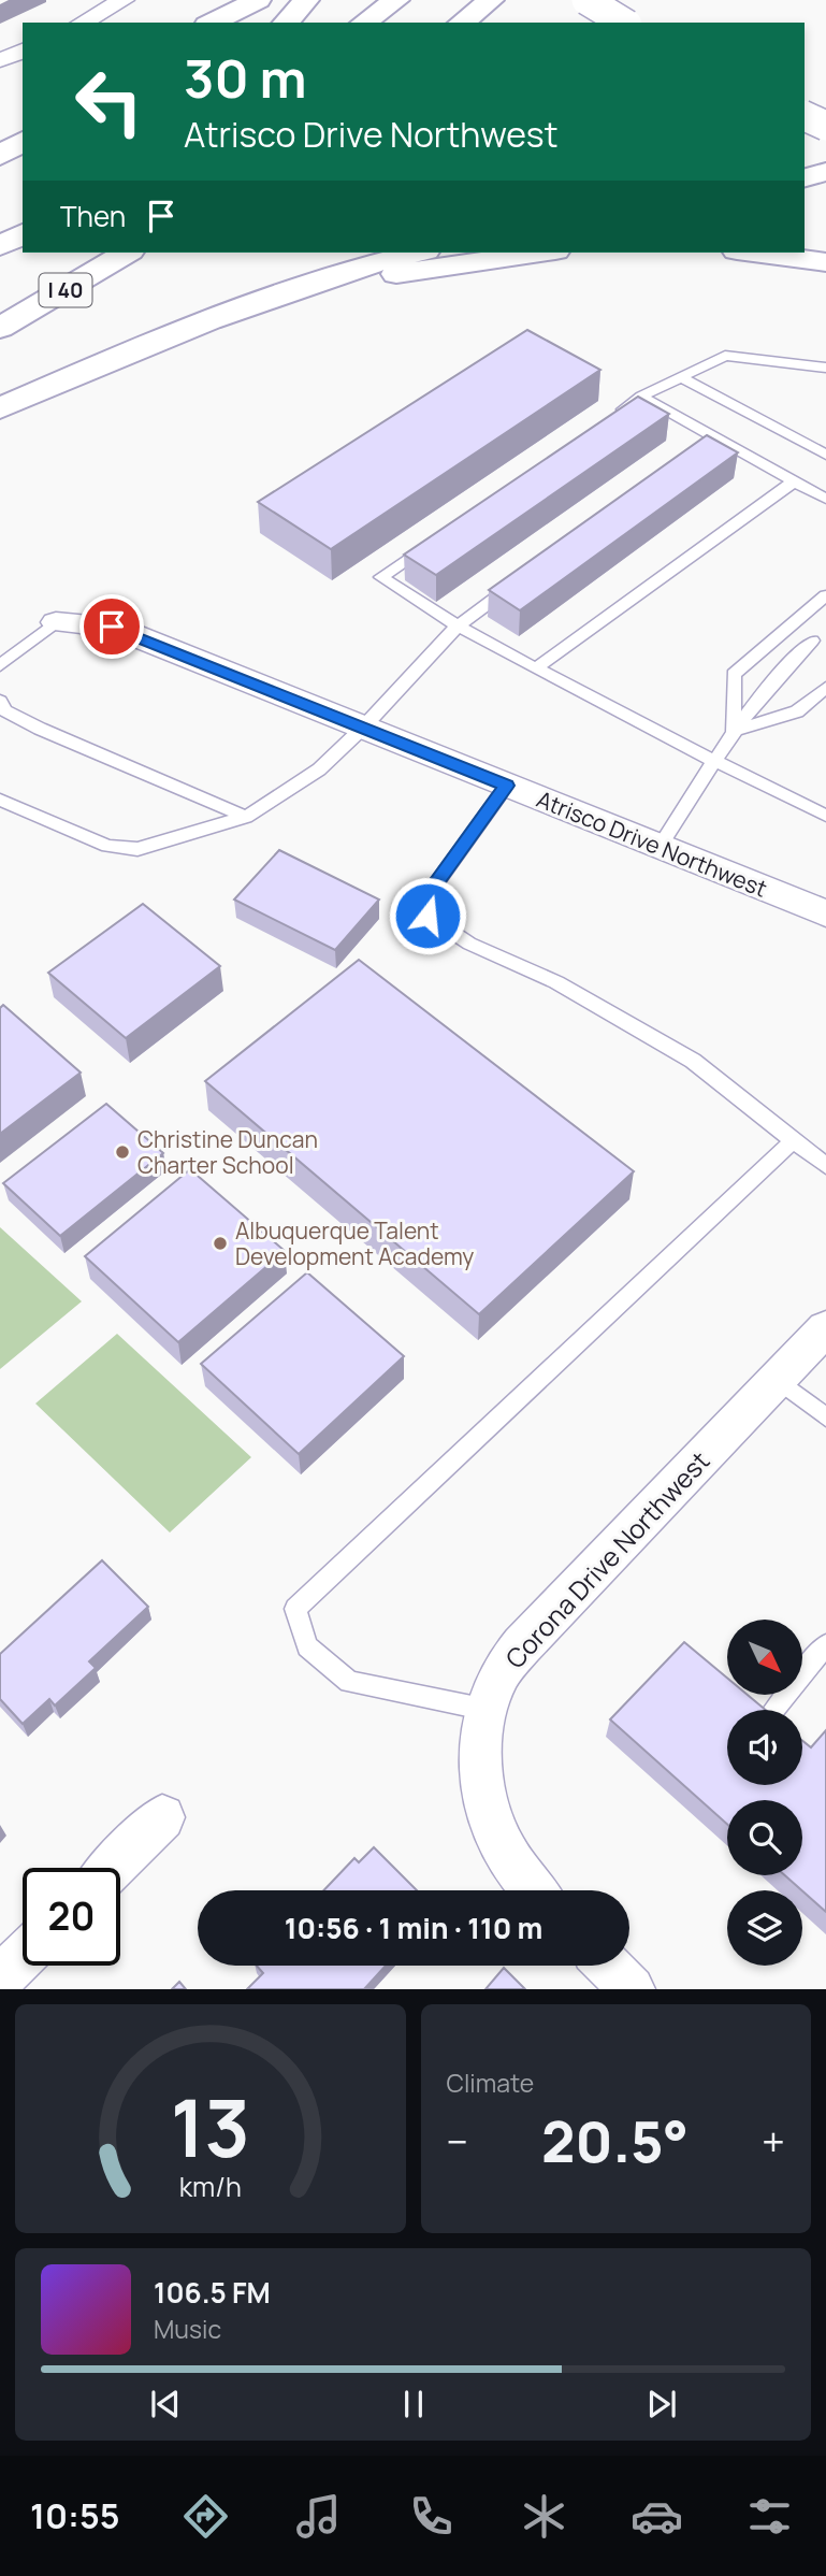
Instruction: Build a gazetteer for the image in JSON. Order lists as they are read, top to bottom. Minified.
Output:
{"streets":{"main road":["I 40"],"street":["Atrisco Drive Northwest","Corona Drive Northwest"]},"places":["Christine Duncan Charter School","Albuquerque Talent Development Academy"],"north":"bottom right","page":{"turn":["30 m","Atrisco Drive Northwest"],"then":"Then","limit":"20","trip":"10:56 · 1 min · 110 m","tile":"Climate","heat":["−","20.5°","+"],"song":["106.5 FM","Music"],"tabs":"10:55","gauge":["13","km/h"]}}
